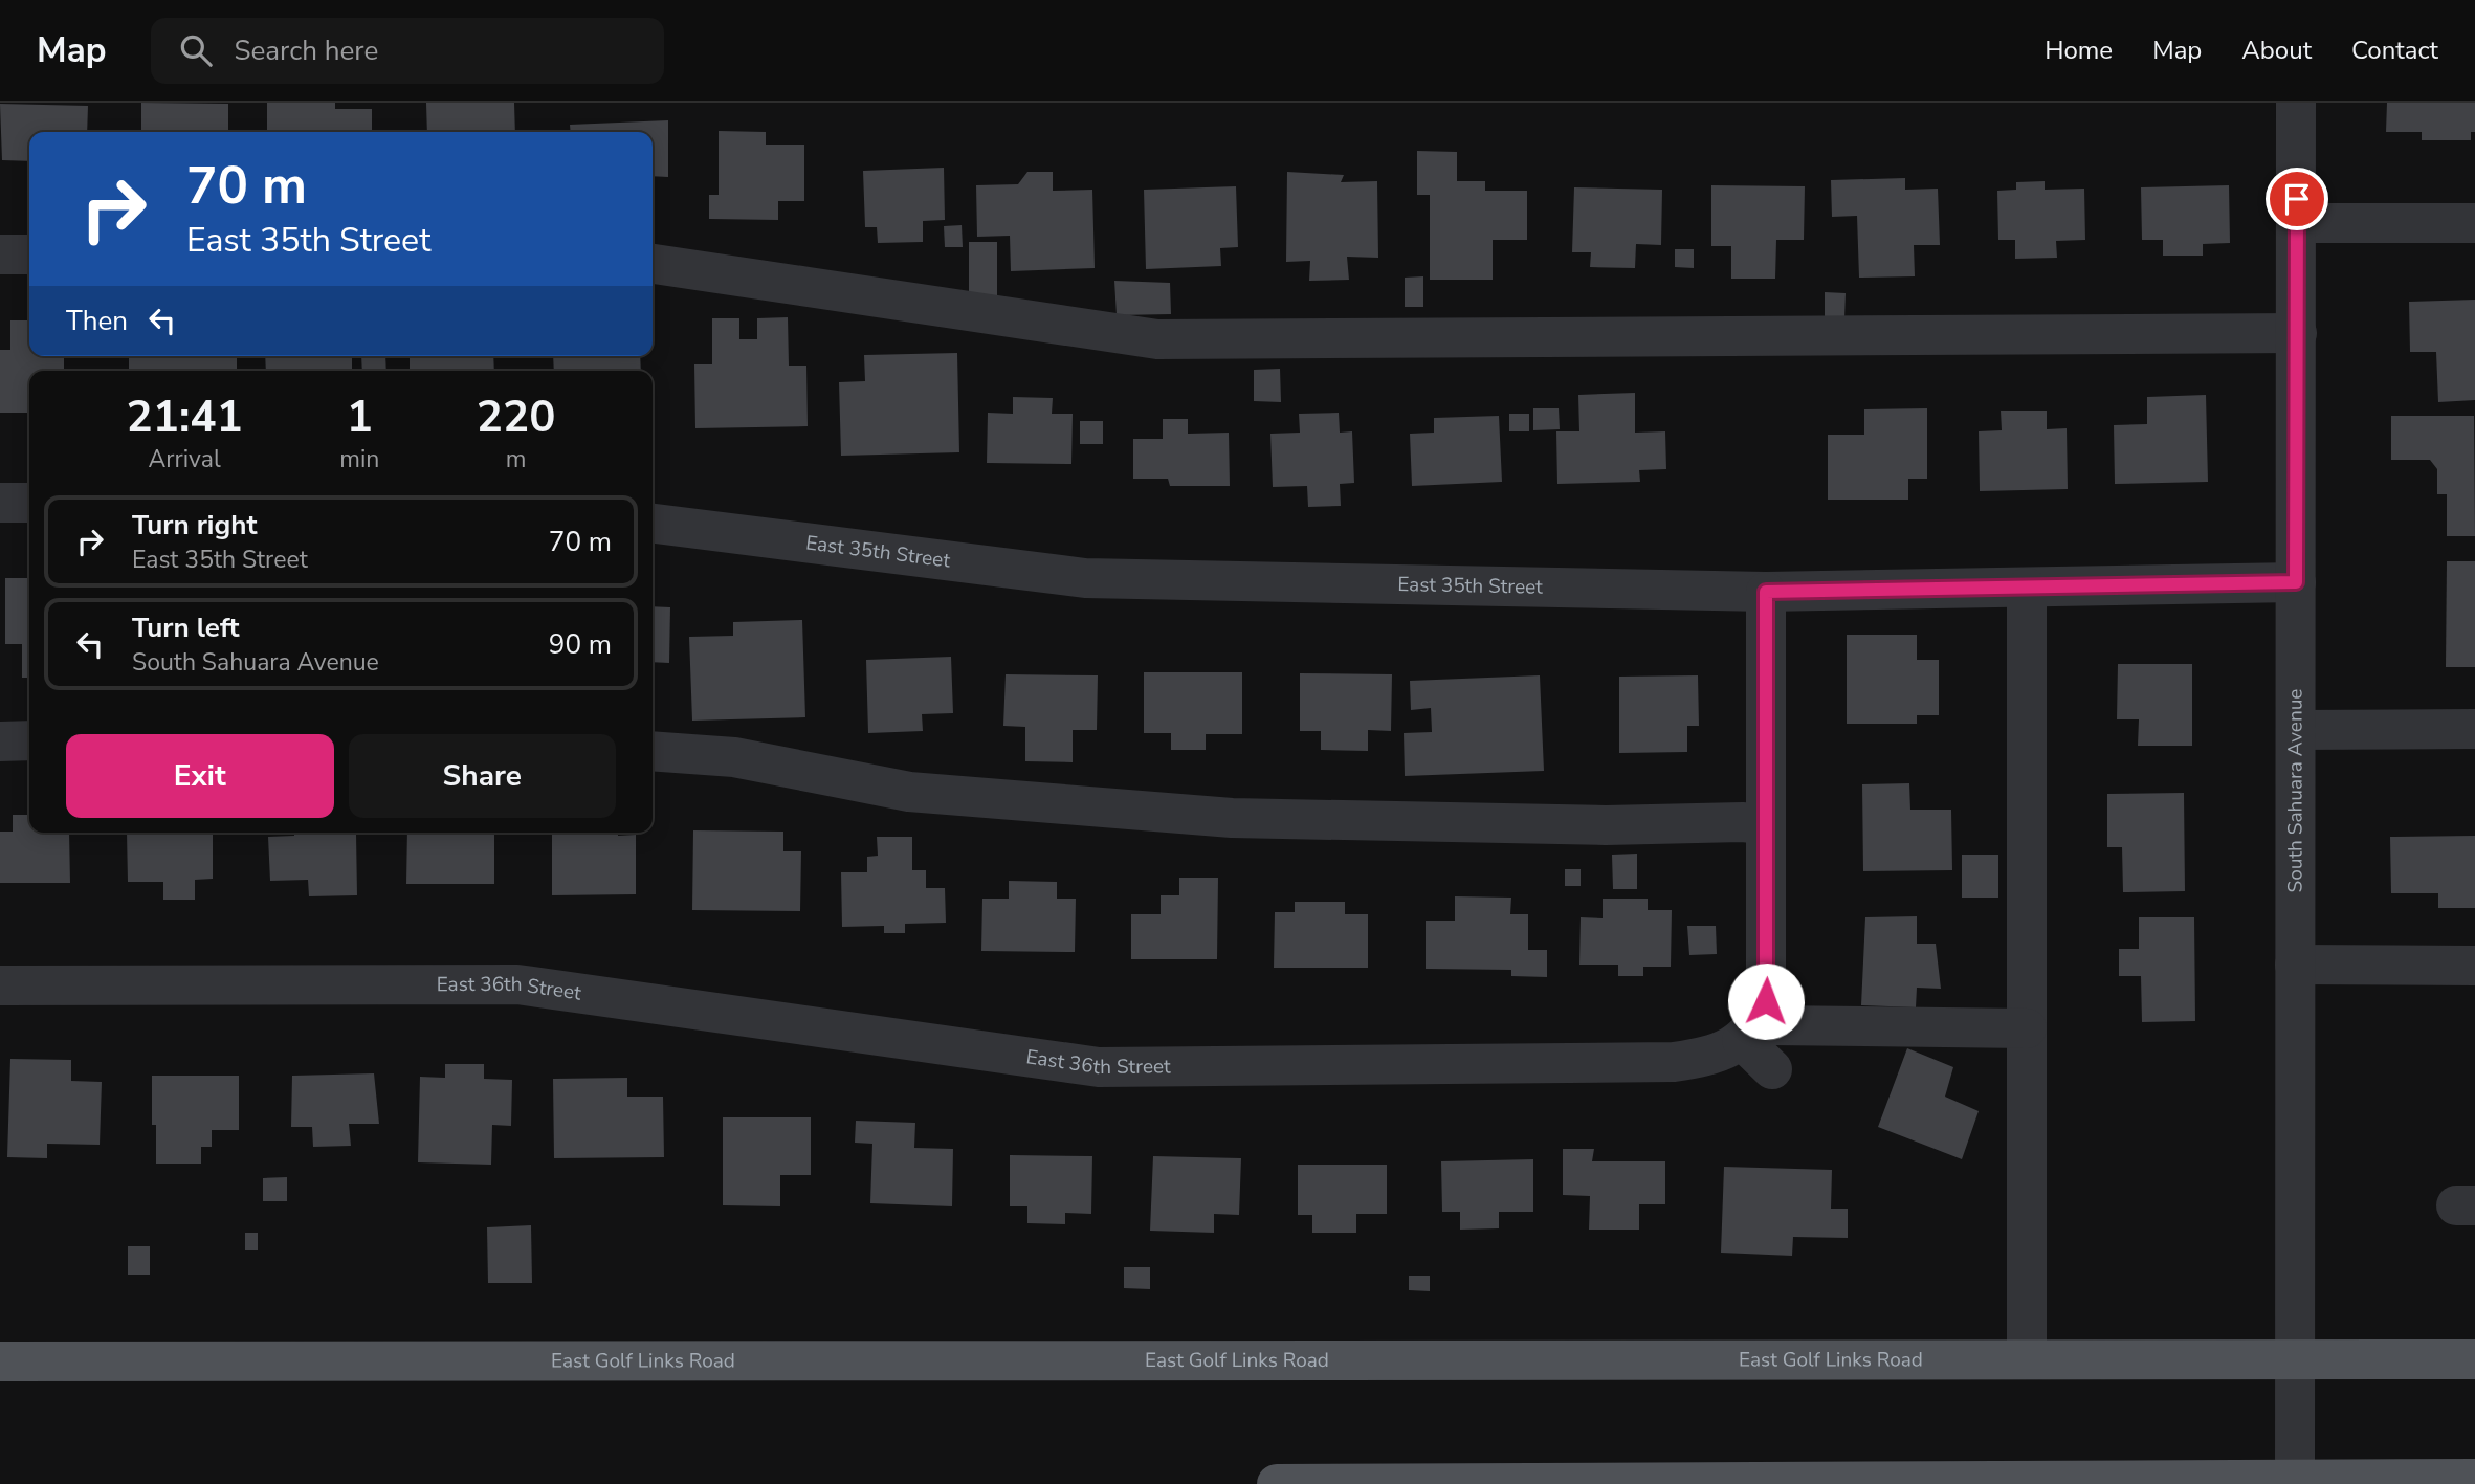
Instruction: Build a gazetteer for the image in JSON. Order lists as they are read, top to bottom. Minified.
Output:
{"streets":{"main road":["East Golf Links Road"],"street":["East 35th Street","South Sahuara Avenue","East 36th Street"]},"crossings":[["East 35th Street","South Sahuara Avenue"],["South Sahuara Avenue","East Golf Links Road"]],"page":{"header":"Map","search":"Search here","nav":["Home","Map","About","Contact"],"turn":["70 m","East 35th Street"],"then":"Then","eta":["21:41","Arrival","1","min","220","m"],"list":[{"name":"Turn right","note":"East 35th Street","value":"70 m"},{"name":"Turn left","note":"South Sahuara Avenue","value":"90 m"}],"buttons":["Exit","Share"]}}
